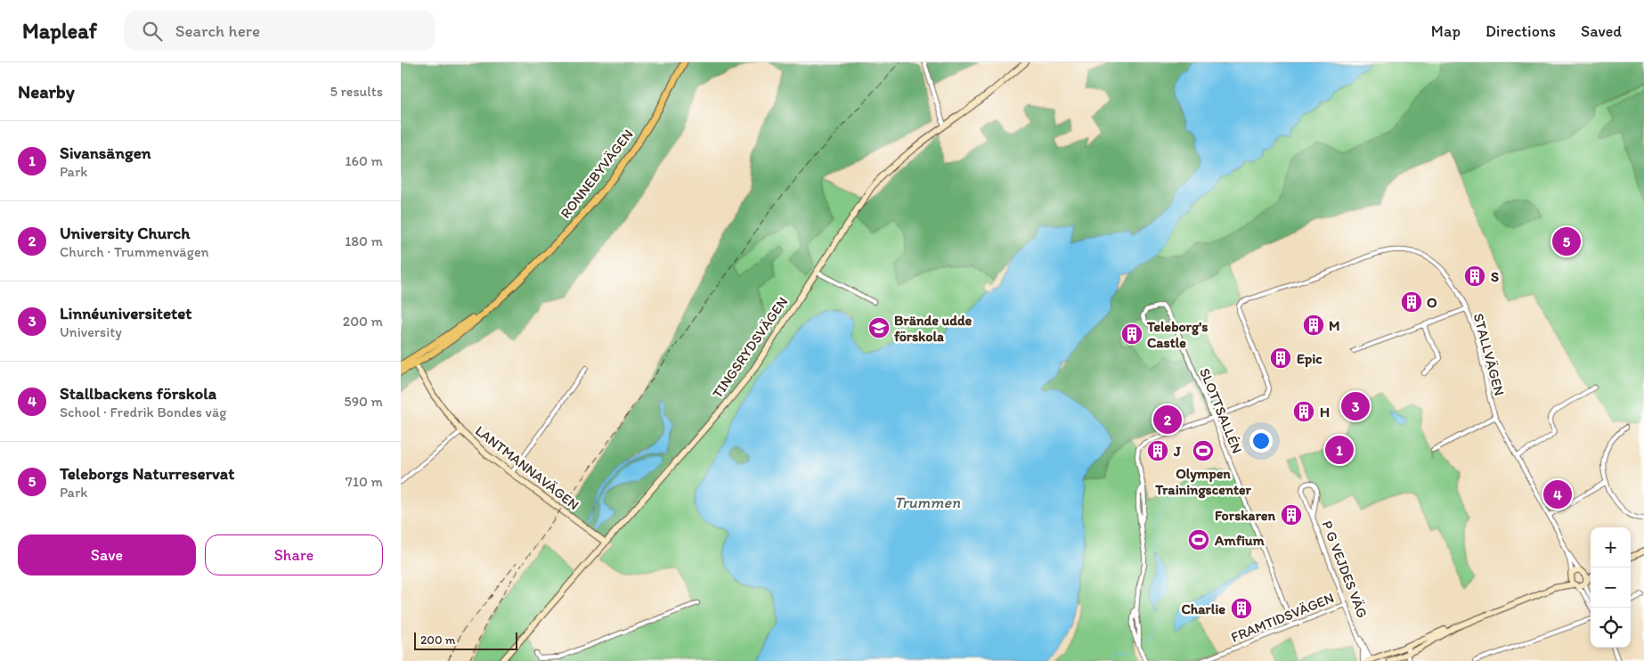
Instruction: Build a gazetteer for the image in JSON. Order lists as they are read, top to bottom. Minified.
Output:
{"streets":{"main road":["RONNEBYVÄGEN"],"street":["TINGSRYDSVÄGEN","STALLVÄGEN","SLOTTSALLÉN","LANTMANNAVÄGEN","P G VEJDES VÄG","FRAMTIDSVÄGEN"]},"crossings":[["RONNEBYVÄGEN","LANTMANNAVÄGEN"],["TINGSRYDSVÄGEN","LANTMANNAVÄGEN"],["STALLVÄGEN","SLOTTSALLÉN"],["SLOTTSALLÉN","FRAMTIDSVÄGEN"],["P G VEJDES VÄG","FRAMTIDSVÄGEN"]],"water":["Trummen"],"places":{"building":["S","O","M","Teleborg's Castle","Epic","H","J","Forskaren","Charlie"],"school or university":["Brände udde förskola"],"sports":["Olympen Trainingscenter","Amfium"]},"scale_bar":"200 m","page":{"header":"Mapleaf","search":"Search here","nav":["Map","Directions","Saved"],"heading":["Nearby","5 results"],"list":[{"mark":"1","name":"Sivansängen","note":"Park","value":"160 m"},{"mark":"2","name":"University Church","note":"Church · Trummenvägen","value":"180 m"},{"mark":"3","name":"Linnéuniversitetet","note":"University","value":"200 m"},{"mark":"4","name":"Stallbackens förskola","note":"School · Fredrik Bondes väg","value":"590 m"},{"mark":"5","name":"Teleborgs Naturreservat","note":"Park","value":"710 m"}],"pins":["5","3","2","1","4"],"buttons":["Save","Share"],"map_buttons":["+","−"],"scale":"200 m"}}
